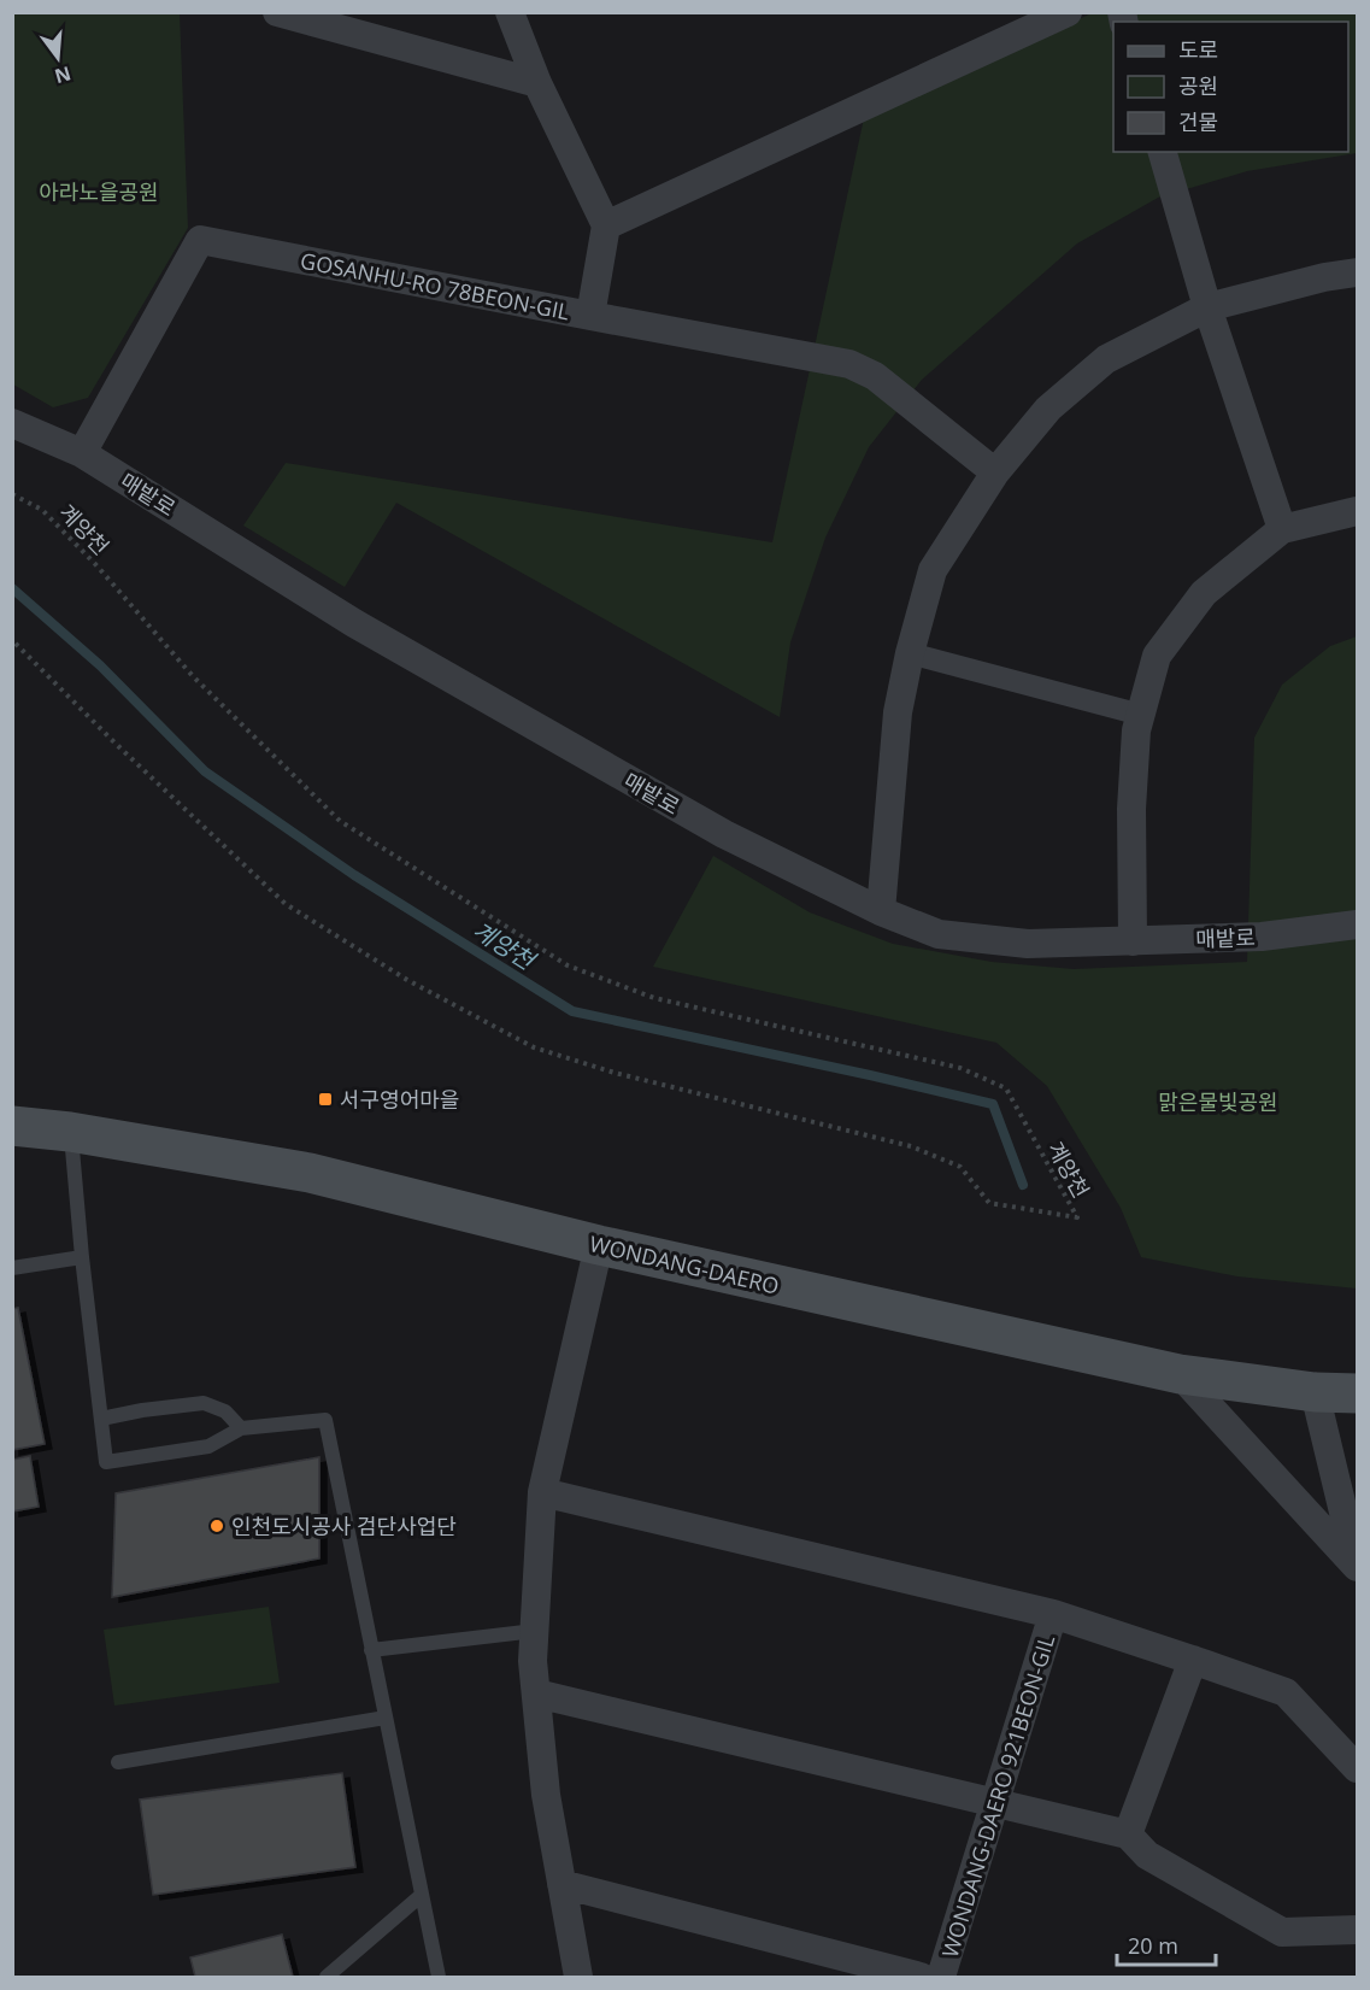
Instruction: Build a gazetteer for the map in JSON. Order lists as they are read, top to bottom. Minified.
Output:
{"streets":{"main road":["WONDANG-DAERO"],"street":["GOSANHU-RO 78BEON-GIL","매밭로","WONDANG-DAERO 921BEON-GIL"],"path":["계양천"]},"crossings":[["GOSANHU-RO 78BEON-GIL","매밭로"]],"water":["계양천"],"parks":["아라노을공원","맑은물빛공원"],"places":{"transit":["서구영어마을"],"other":["인천도시공사 검단사업단"]},"legend":["도로","공원","건물"],"scale_bar":"20 m","north":"bottom"}
